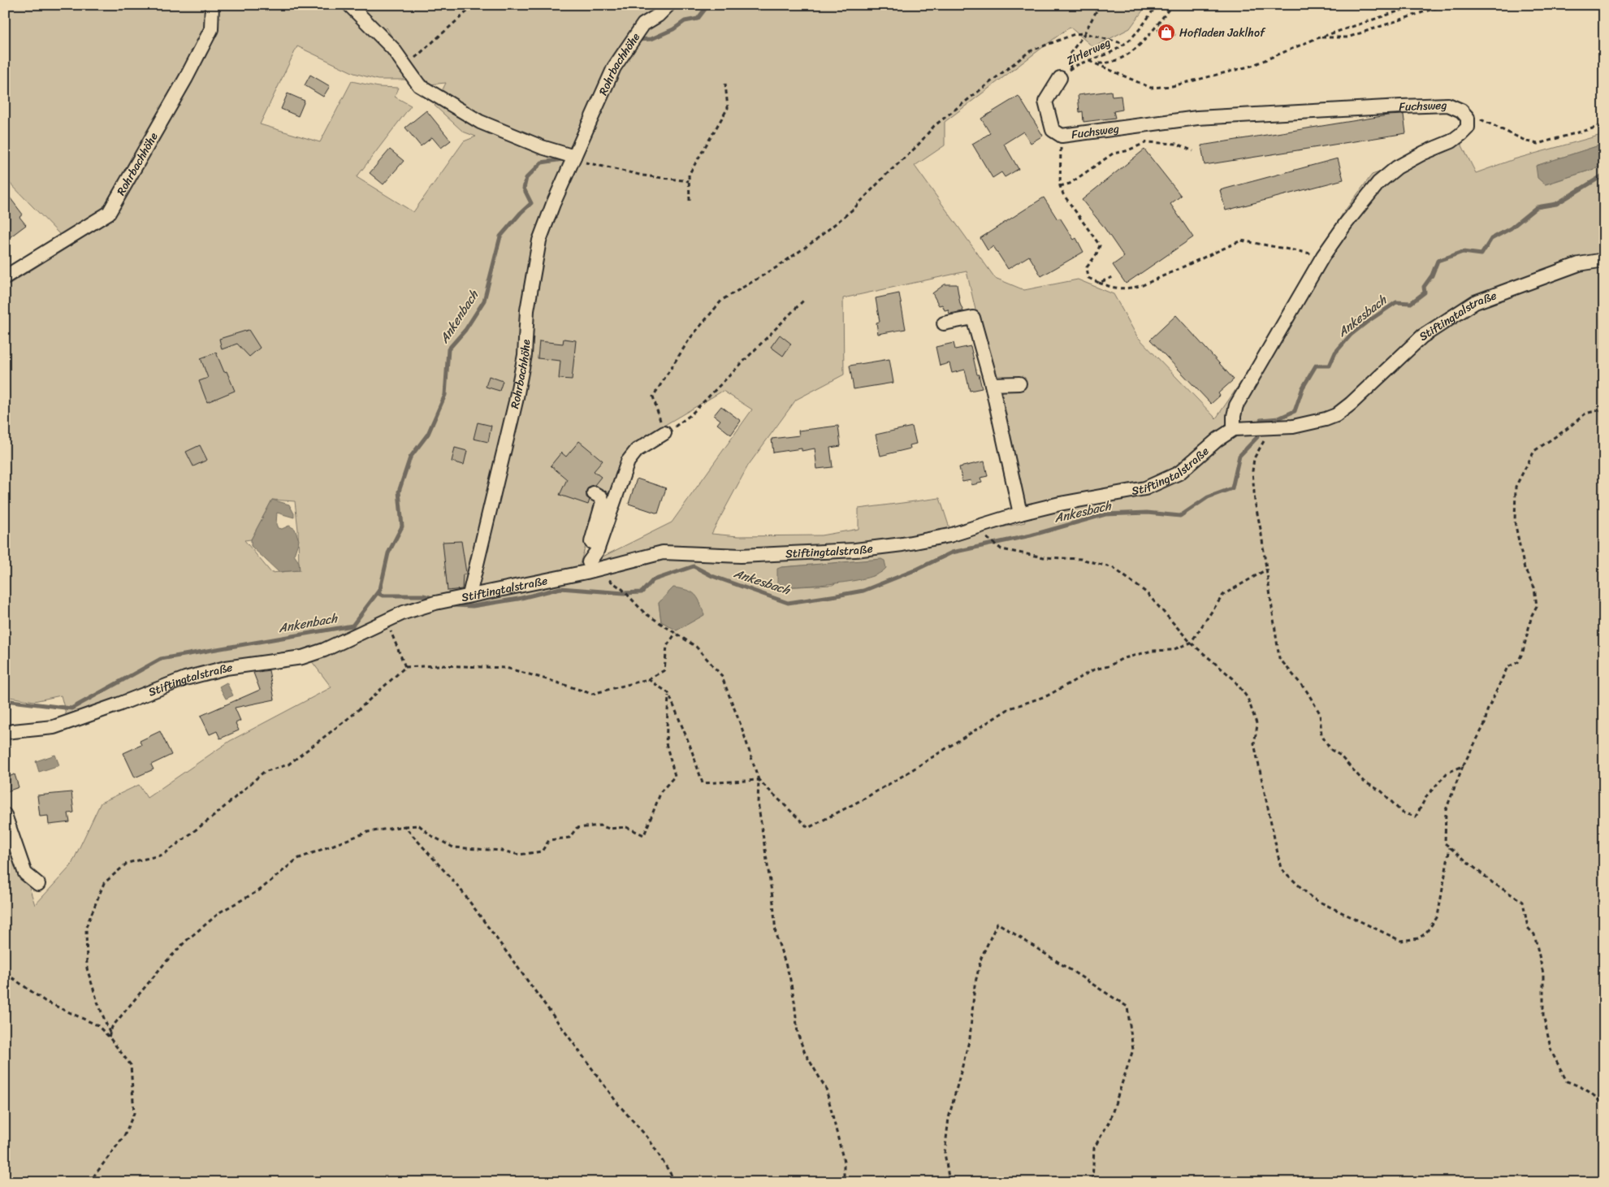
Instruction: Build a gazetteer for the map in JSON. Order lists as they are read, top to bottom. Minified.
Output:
{"streets":{"street":["Rohrbachhöhe","Fuchsweg","Stiftingtalstraße"],"path":["Zirlerweg"]},"crossings":[["Zirlerweg","Fuchsweg"],["Rohrbachhöhe","Stiftingtalstraße"]],"water":["Ankesbach","Ankenbach"],"places":{"shop":["Hofladen Jaklhof"]}}
